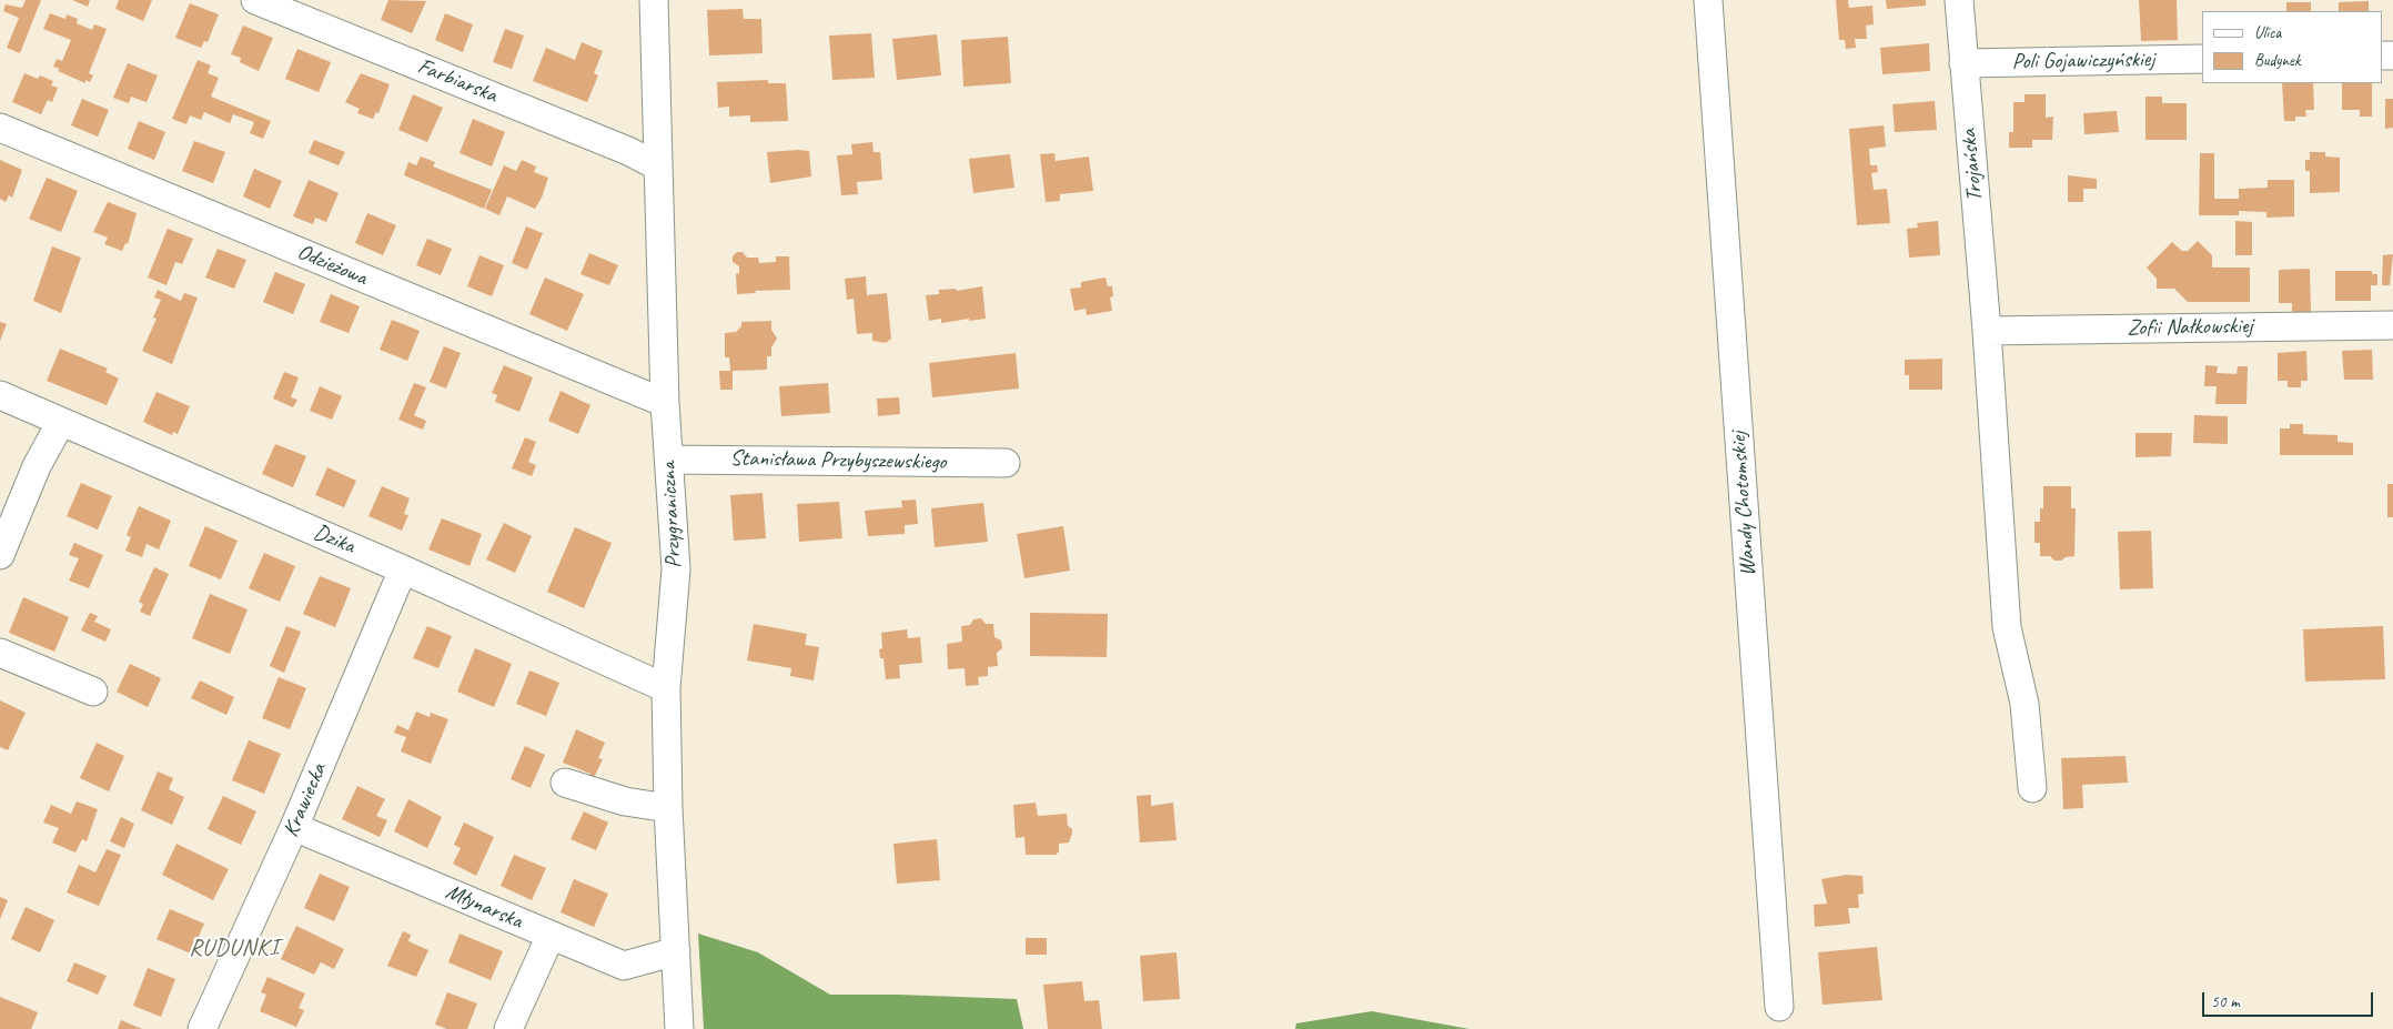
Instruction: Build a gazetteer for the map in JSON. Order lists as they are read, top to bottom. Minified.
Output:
{"streets":{"street":["Poli Gojawiczyńskiej","Farbiarska","Trojańska","Odzieżowa","Zofii Nałkowskiej","Stanisława Przybyszewskiego","Wandy Chotomskiej","Przygraniczna","Dzika","Krawiecka","Młynarska"]},"crossings":[["Poli Gojawiczyńskiej","Trojańska"],["Farbiarska","Przygraniczna"],["Trojańska","Zofii Nałkowskiej"],["Odzieżowa","Przygraniczna"],["Stanisława Przybyszewskiego","Przygraniczna"],["Przygraniczna","Dzika"],["Przygraniczna","Młynarska"],["Dzika","Krawiecka"],["Krawiecka","Młynarska"]],"districts":["RUDUNKI"],"legend":["Ulica","Budynek"],"scale_bar":"50 m"}
